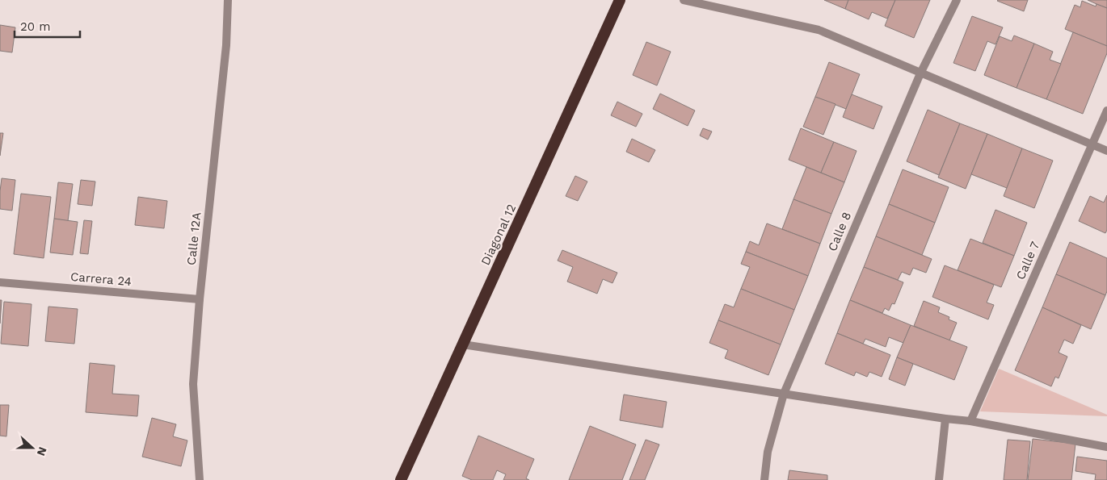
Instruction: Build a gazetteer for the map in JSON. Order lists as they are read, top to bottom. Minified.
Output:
{"streets":{"highway":["Diagonal 12"],"street":["Calle 8","Calle 12A","Calle 7","Carrera 24"]},"crossings":[["Calle 12A","Carrera 24"]],"scale_bar":"20 m","north":"right"}
